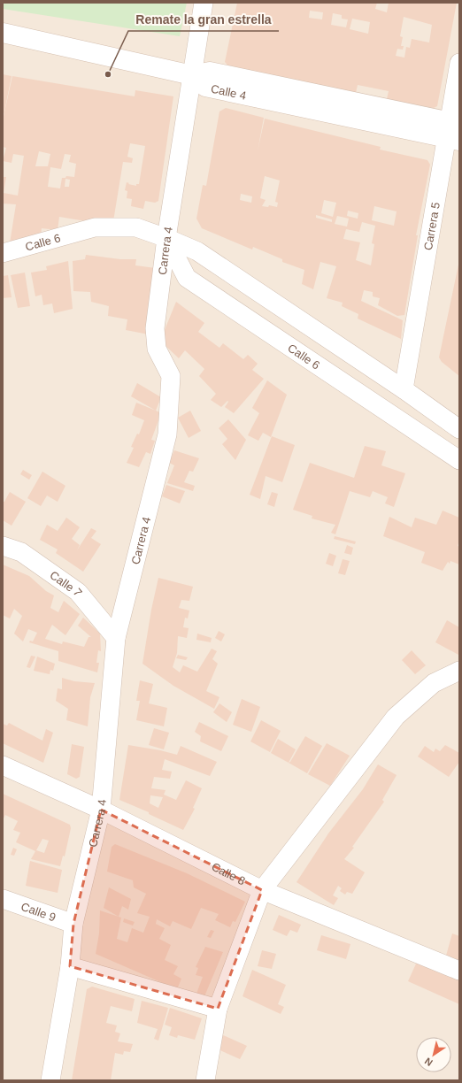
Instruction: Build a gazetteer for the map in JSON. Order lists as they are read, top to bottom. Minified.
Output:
{"streets":{"street":["Calle 4","Carrera 5","Calle 6","Carrera 4","Calle 7","Calle 8","Calle 9"]},"crossings":[["Calle 4","Carrera 5"],["Calle 4","Carrera 4"],["Carrera 5","Calle 6"],["Calle 6","Carrera 4"],["Carrera 4","Calle 7"],["Carrera 4","Calle 8"],["Carrera 4","Calle 9"]],"places":["Remate la gran estrella"],"north":"bottom left"}
